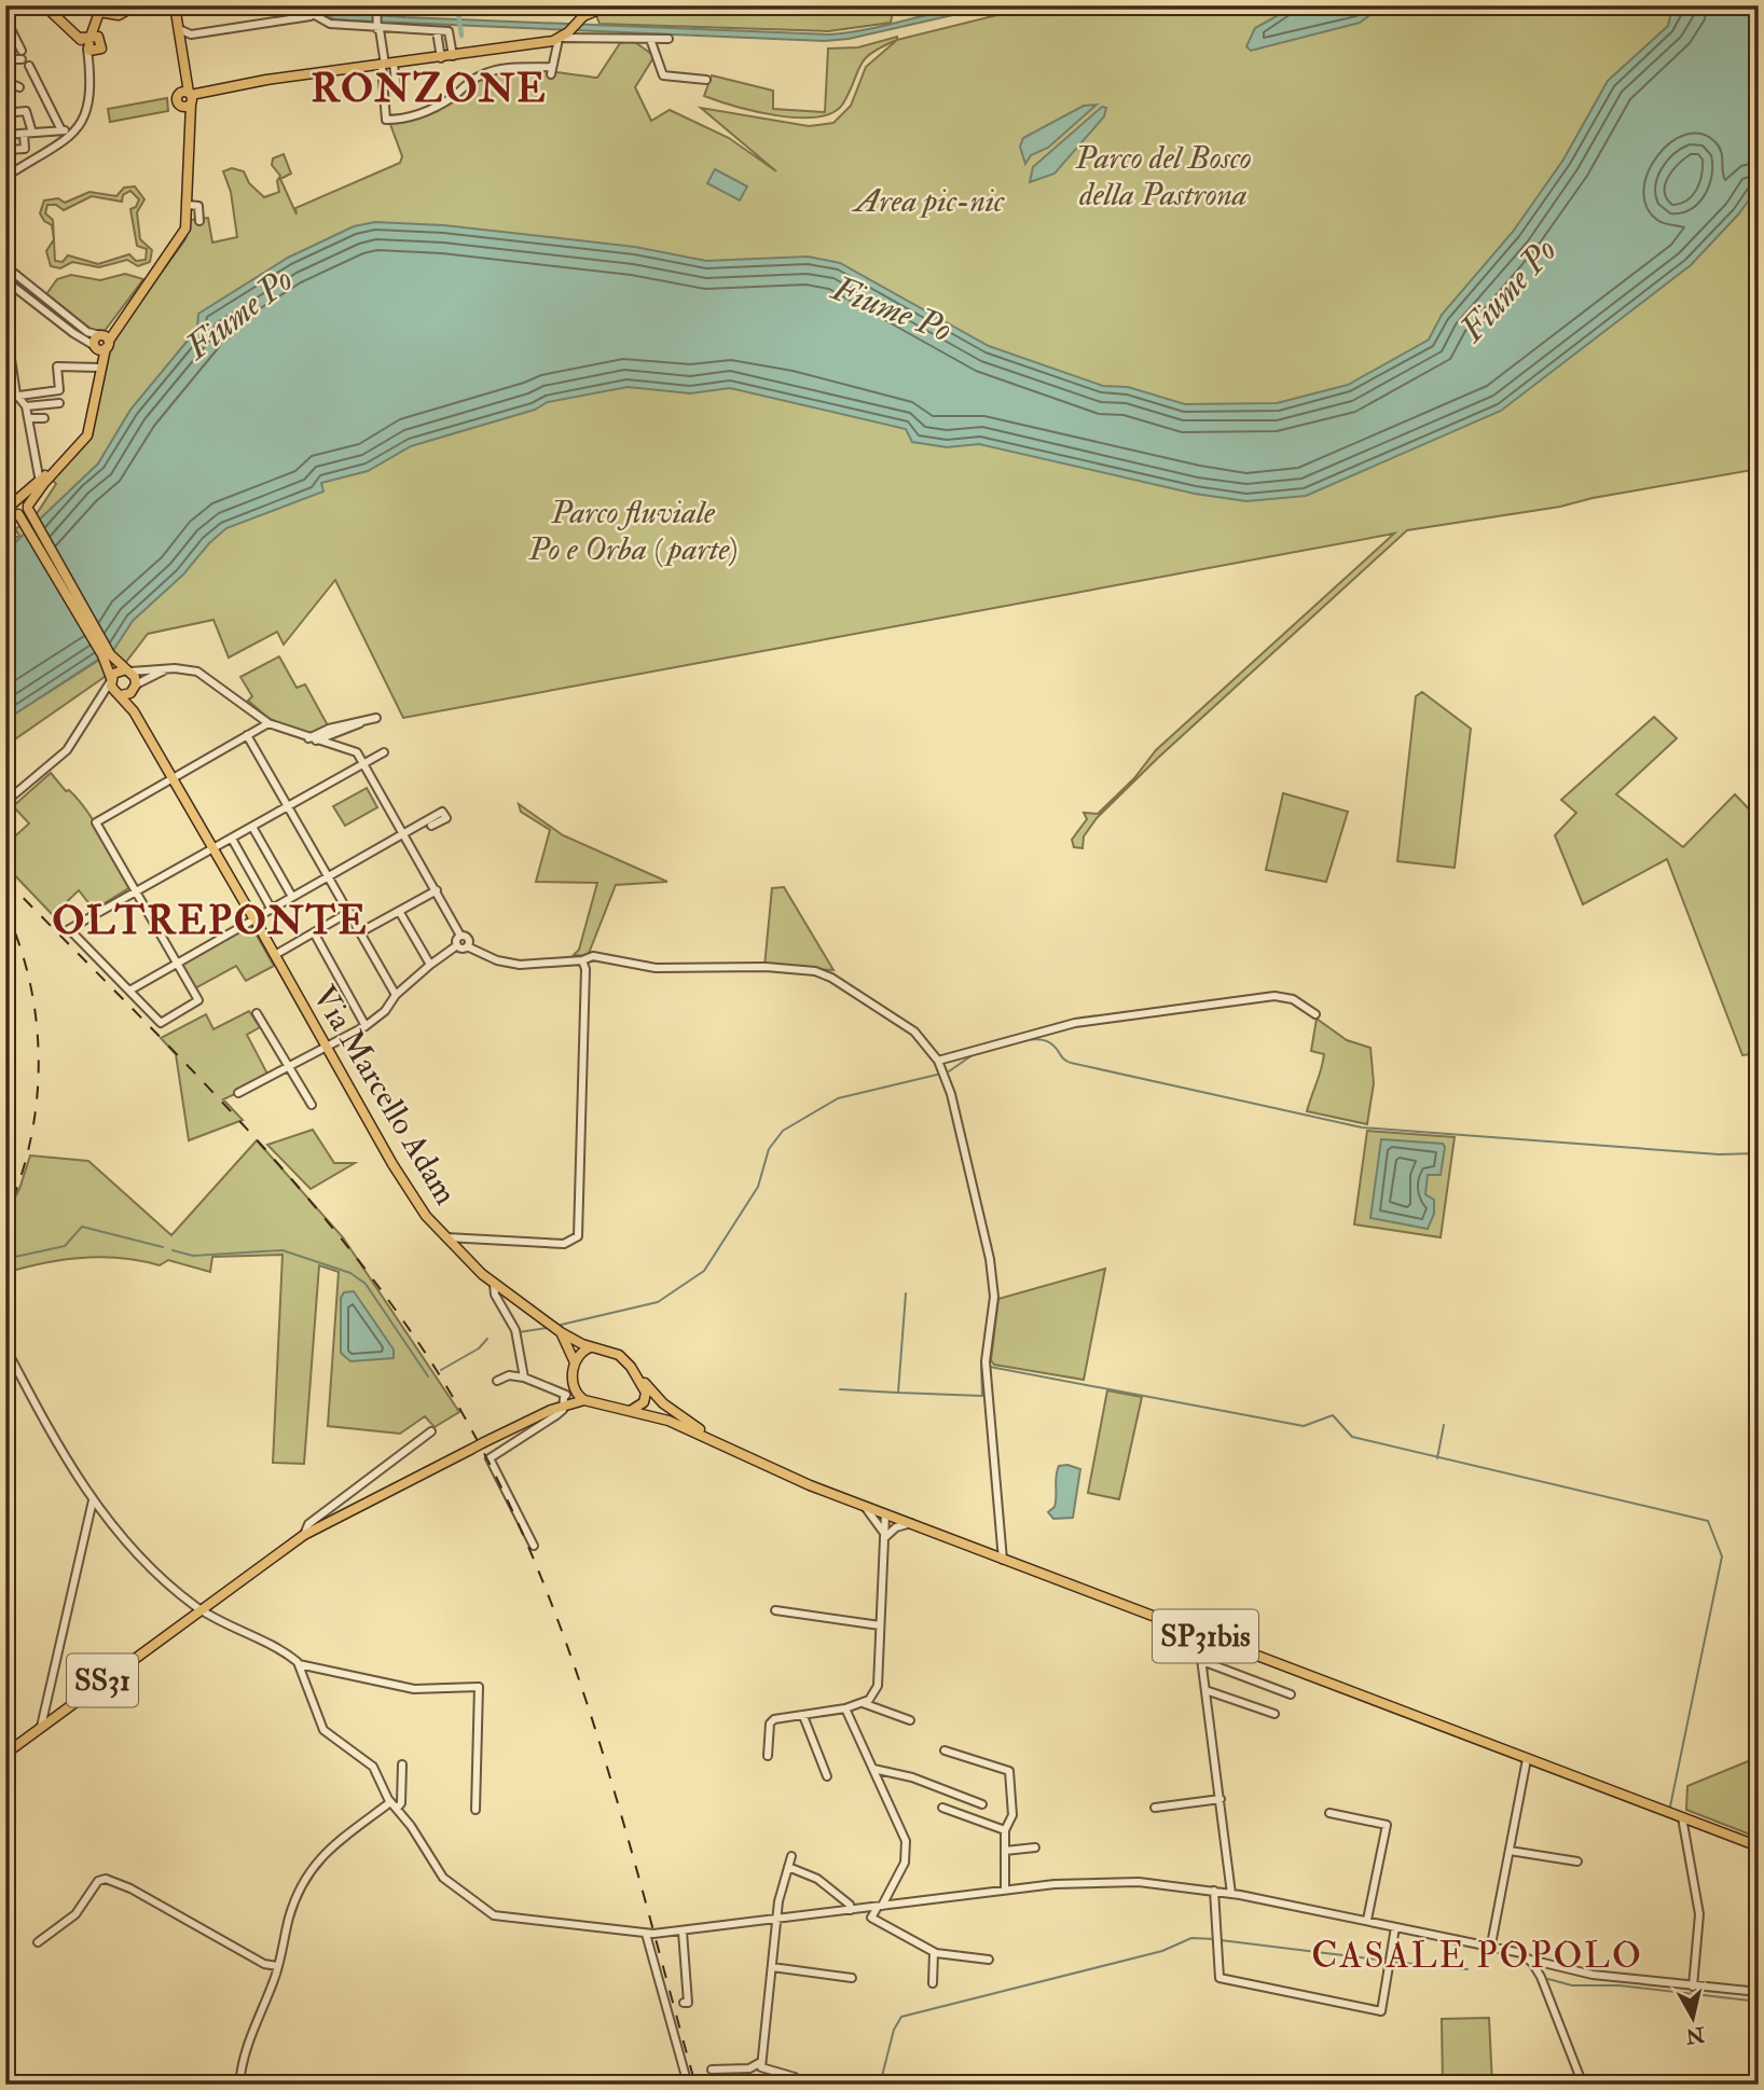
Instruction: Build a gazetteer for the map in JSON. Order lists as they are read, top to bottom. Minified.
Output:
{"streets":{"main road":["Via Marcello Adam","SP31bis","SS31"]},"crossings":[["Via Marcello Adam","SP31bis"],["Via Marcello Adam","SS31"],["SP31bis","SS31"]],"districts":["RONZONE","OLTREPONTE","CASALE POPOLO"],"water":["Fiume Po"],"parks":["Parco del Bosco della Pastrona","Area pic-nic","Parco fluviale Po e Orba (parte)"],"north":"bottom"}
